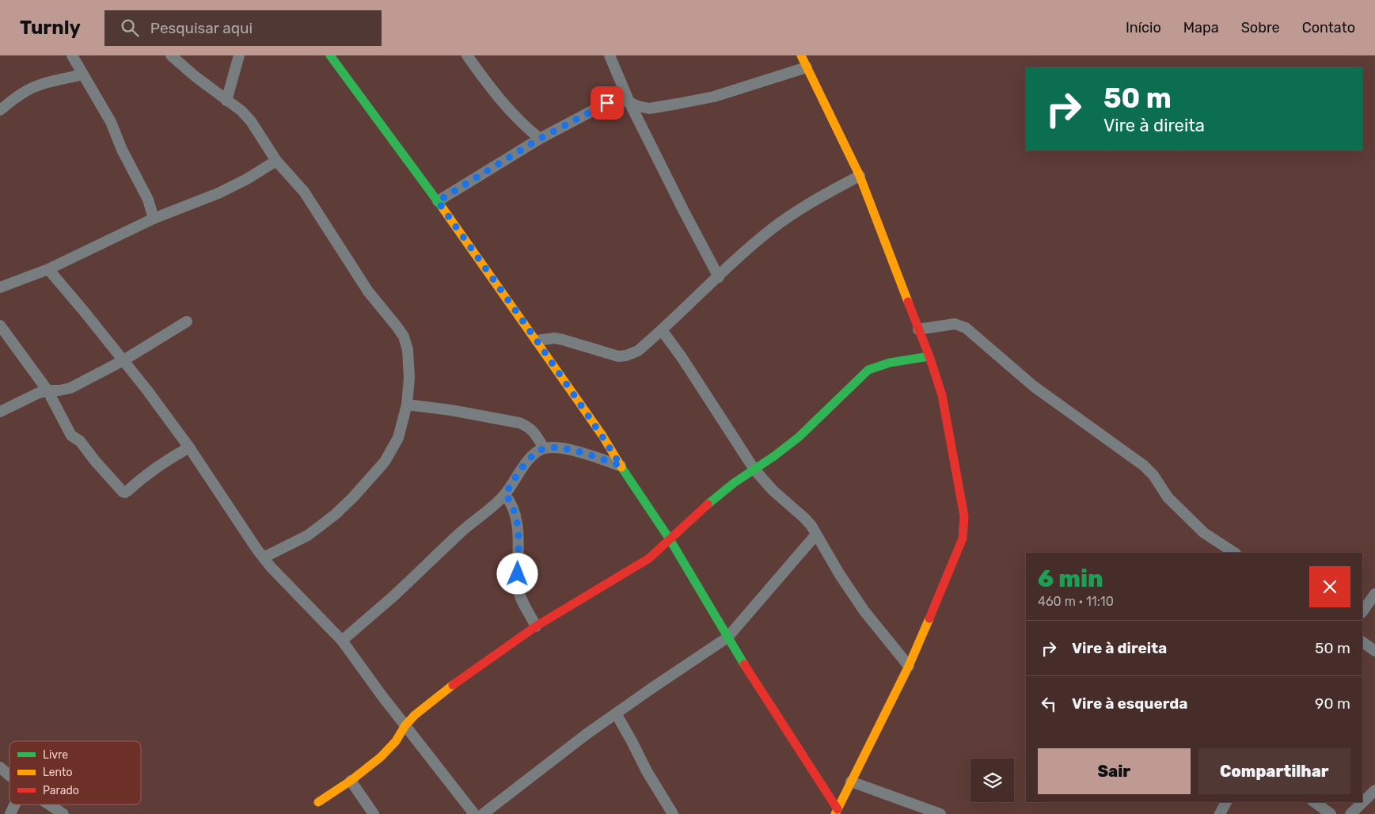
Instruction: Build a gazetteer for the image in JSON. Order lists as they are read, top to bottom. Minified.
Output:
{"legend":["Livre","Lento","Parado"],"page":{"header":"Turnly","search":"Pesquisar aqui","nav":["Início","Mapa","Sobre","Contato"],"turn":["50 m","Vire à direita"],"heading":["6 min","460 m · 11:10"],"list":[{"name":"Vire à direita","value":"50 m"},{"name":"Vire à esquerda","value":"90 m"}],"buttons":["Sair","Compartilhar"]}}
